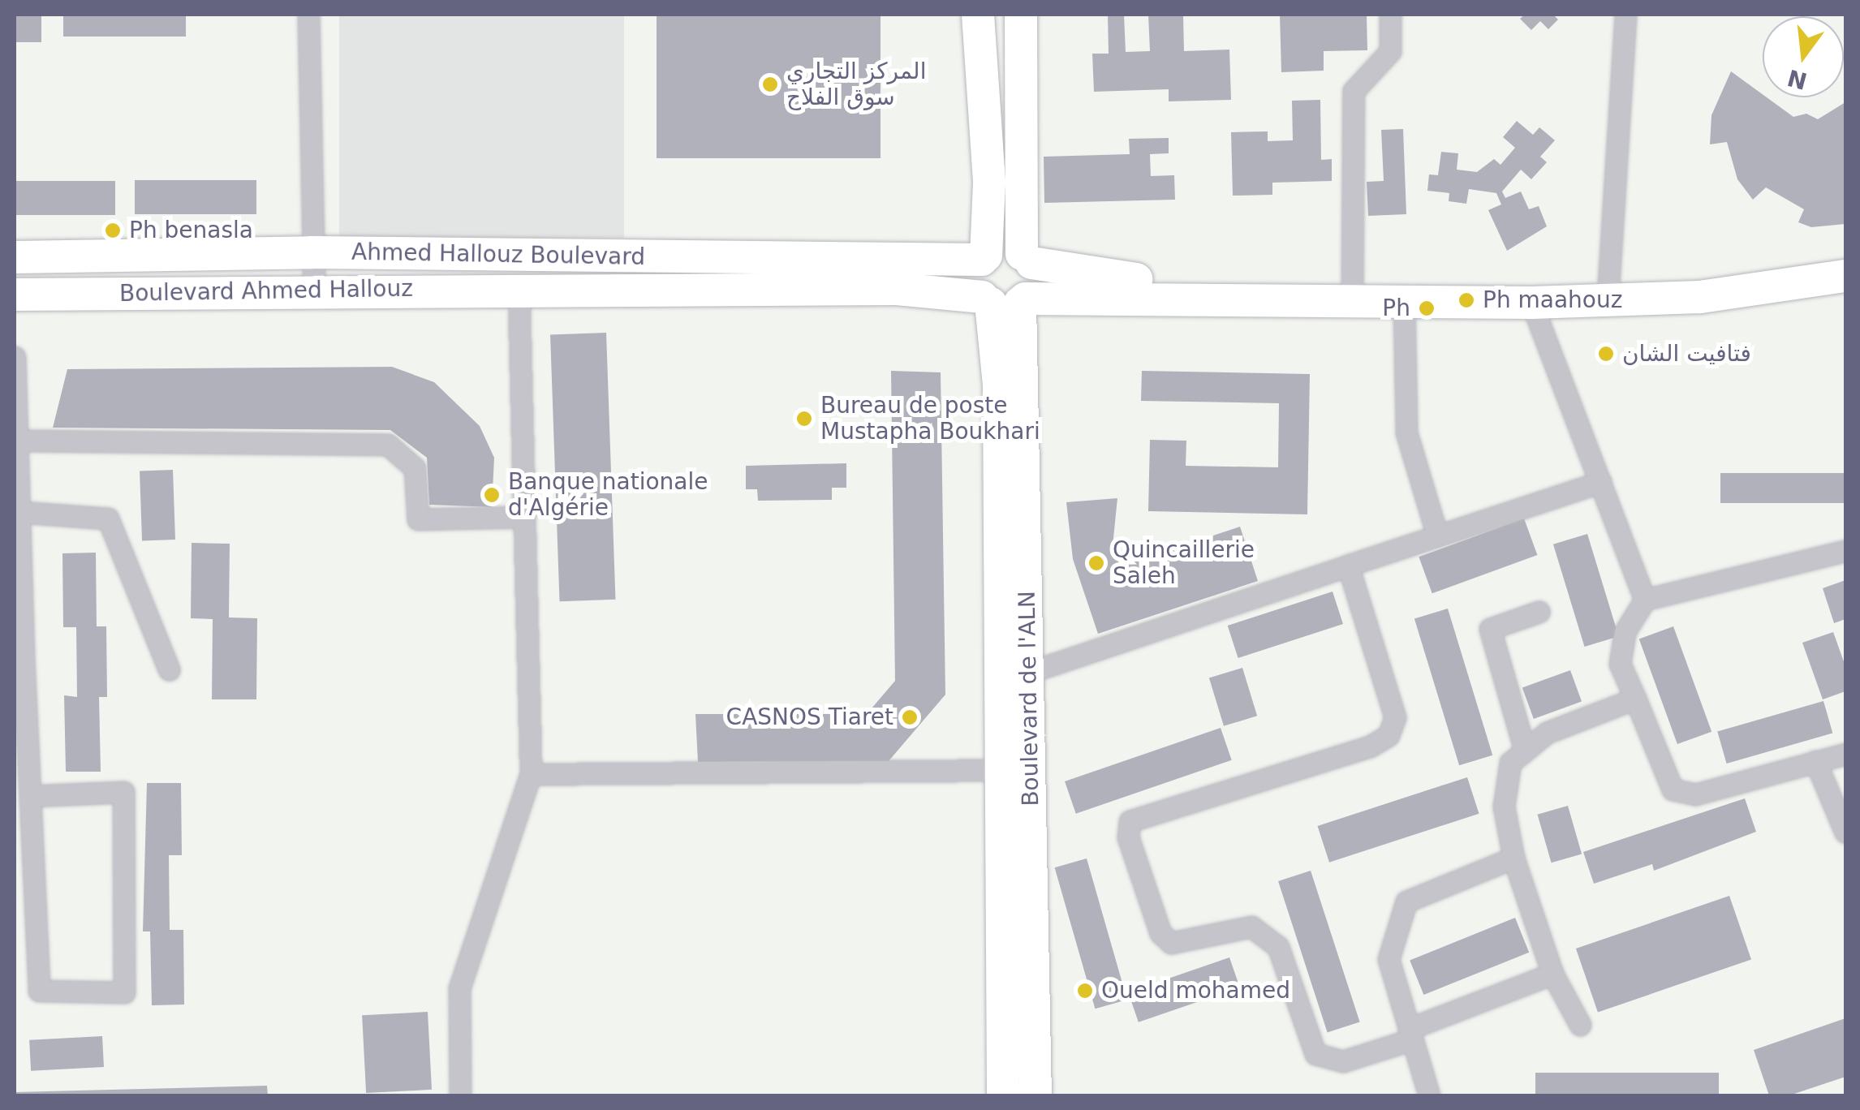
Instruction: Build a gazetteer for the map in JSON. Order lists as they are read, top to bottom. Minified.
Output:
{"streets":{"main road":["Ahmed Hallouz Boulevard","Boulevard Ahmed Hallouz","Boulevard de l'ALN"]},"crossings":[["Ahmed Hallouz Boulevard","Boulevard Ahmed Hallouz"],["Ahmed Hallouz Boulevard","Boulevard de l'ALN"]],"places":["المركز التجاري سوق الفلاح","Ph benasla","Ph maahouz","Ph","فتافيت الشان","Bureau de poste Mustapha Boukhari","Banque nationale d'Algérie","Quincaillerie Saleh","CASNOS Tiaret","Oueld mohamed"],"north":"bottom"}
